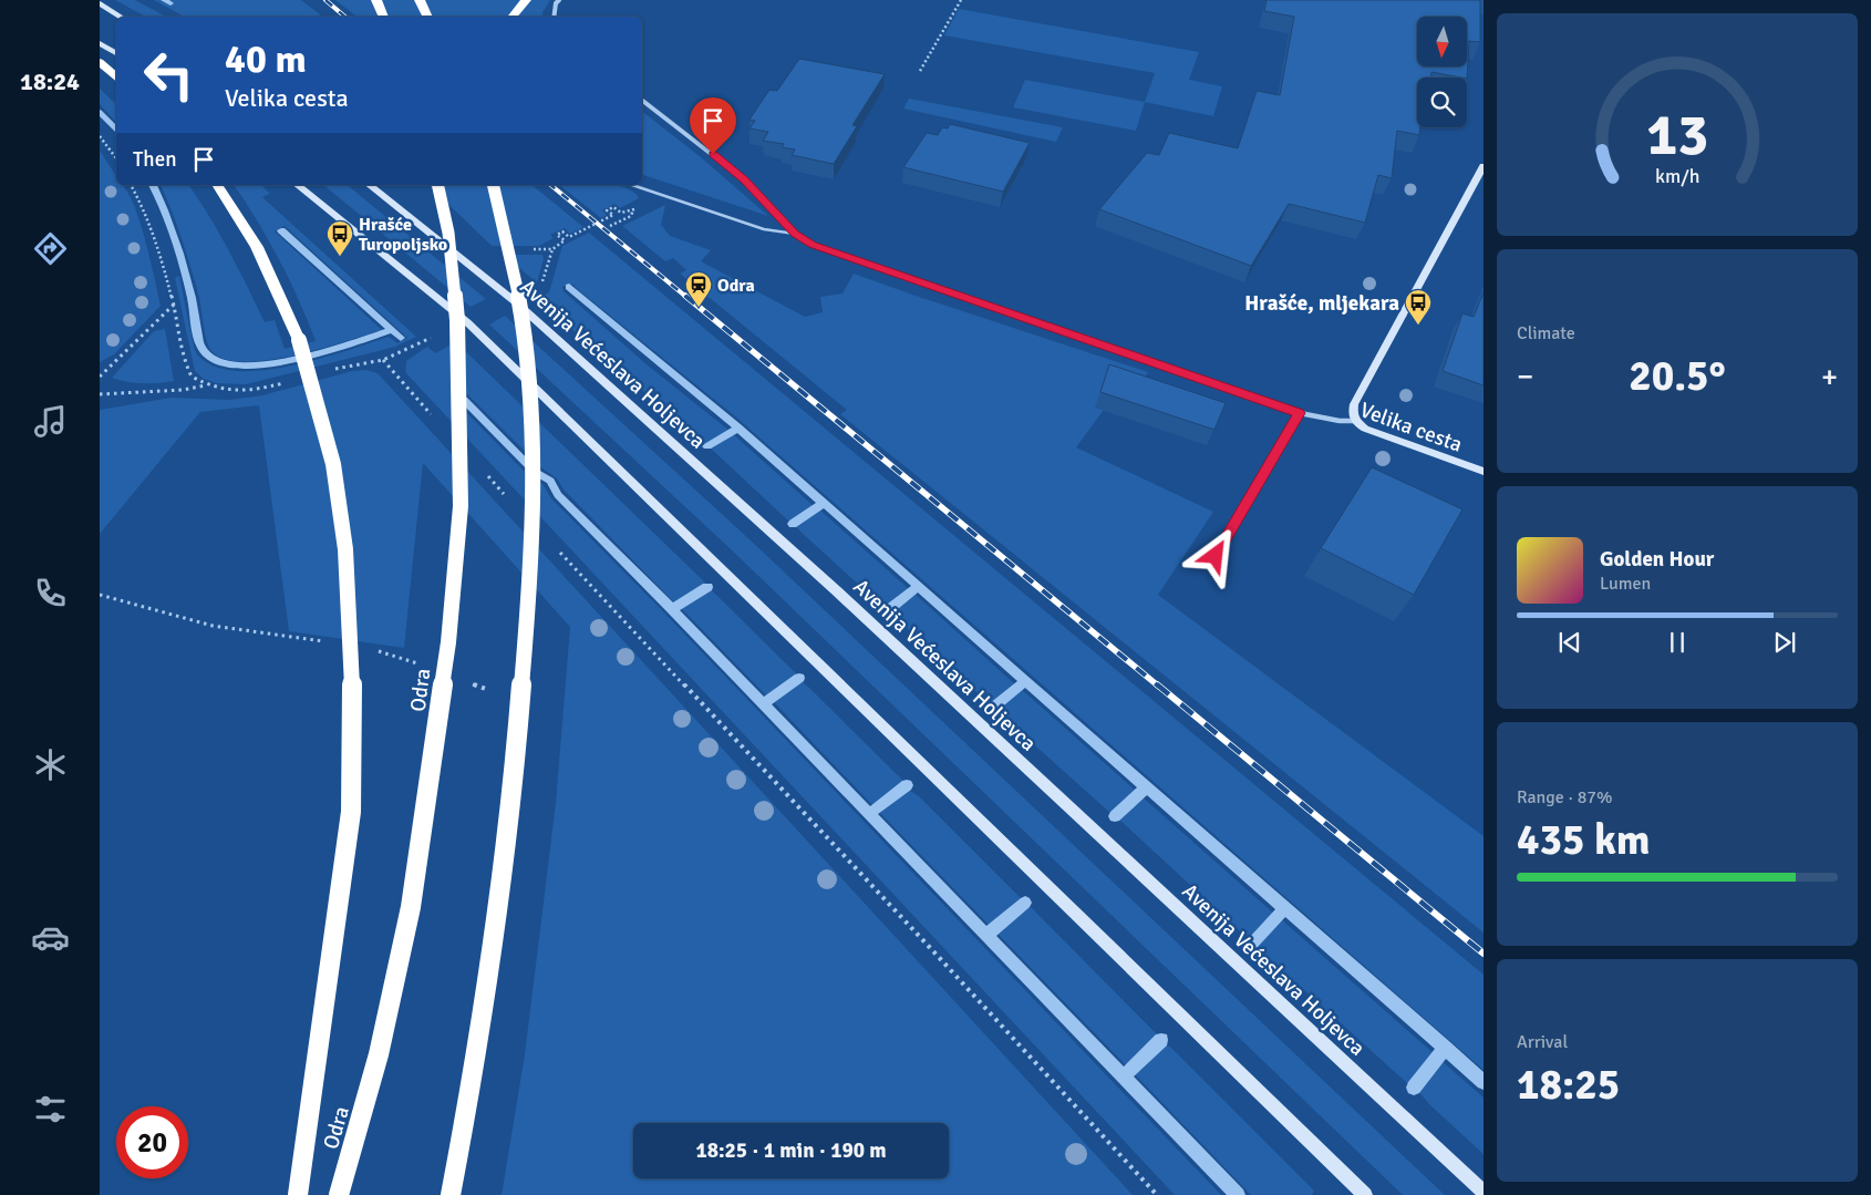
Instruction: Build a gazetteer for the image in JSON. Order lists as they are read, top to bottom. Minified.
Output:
{"streets":{"highway":["Odra"],"main road":["Avenija Većeslava Holjevca","Velika cesta"]},"places":{"bus stop":["Hrašće Turopoljsko","Hrašće, mljekara"],"station":["Odra"]},"north":"bottom","page":{"tabs":"18:24","turn":["40 m","Velika cesta"],"then":"Then","tile":["Climate",["Range · 87%","435 km"],["Arrival","18:25"]],"heat":["−","20.5°","+"],"song":["Golden Hour","Lumen"],"limit":"20","trip":"18:25 · 1 min · 190 m","gauge":["13","km/h"]}}
